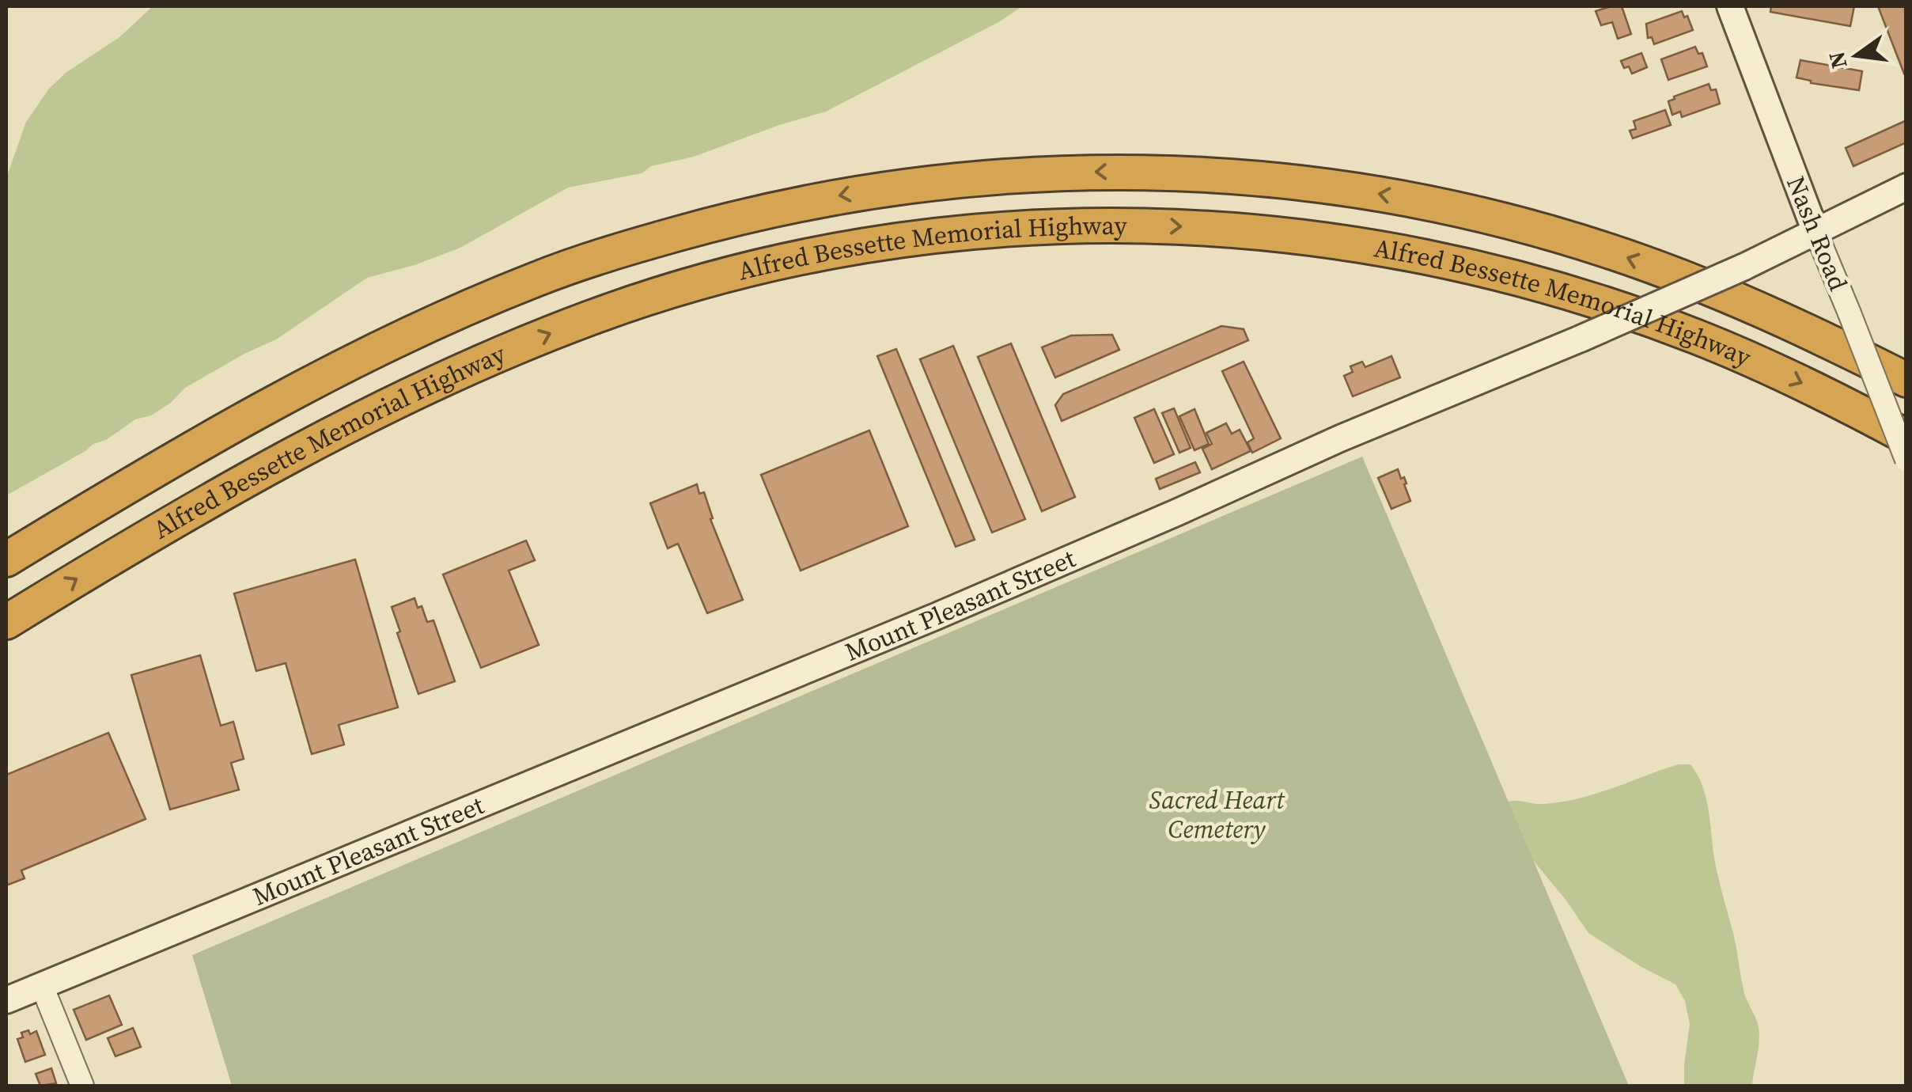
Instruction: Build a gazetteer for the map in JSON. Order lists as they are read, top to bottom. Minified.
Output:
{"streets":{"highway":["Alfred Bessette Memorial Highway"],"main road":["Nash Road","Mount Pleasant Street"]},"crossings":[["Nash Road","Mount Pleasant Street"]],"parks":["Sacred Heart Cemetery"],"north":"left"}
